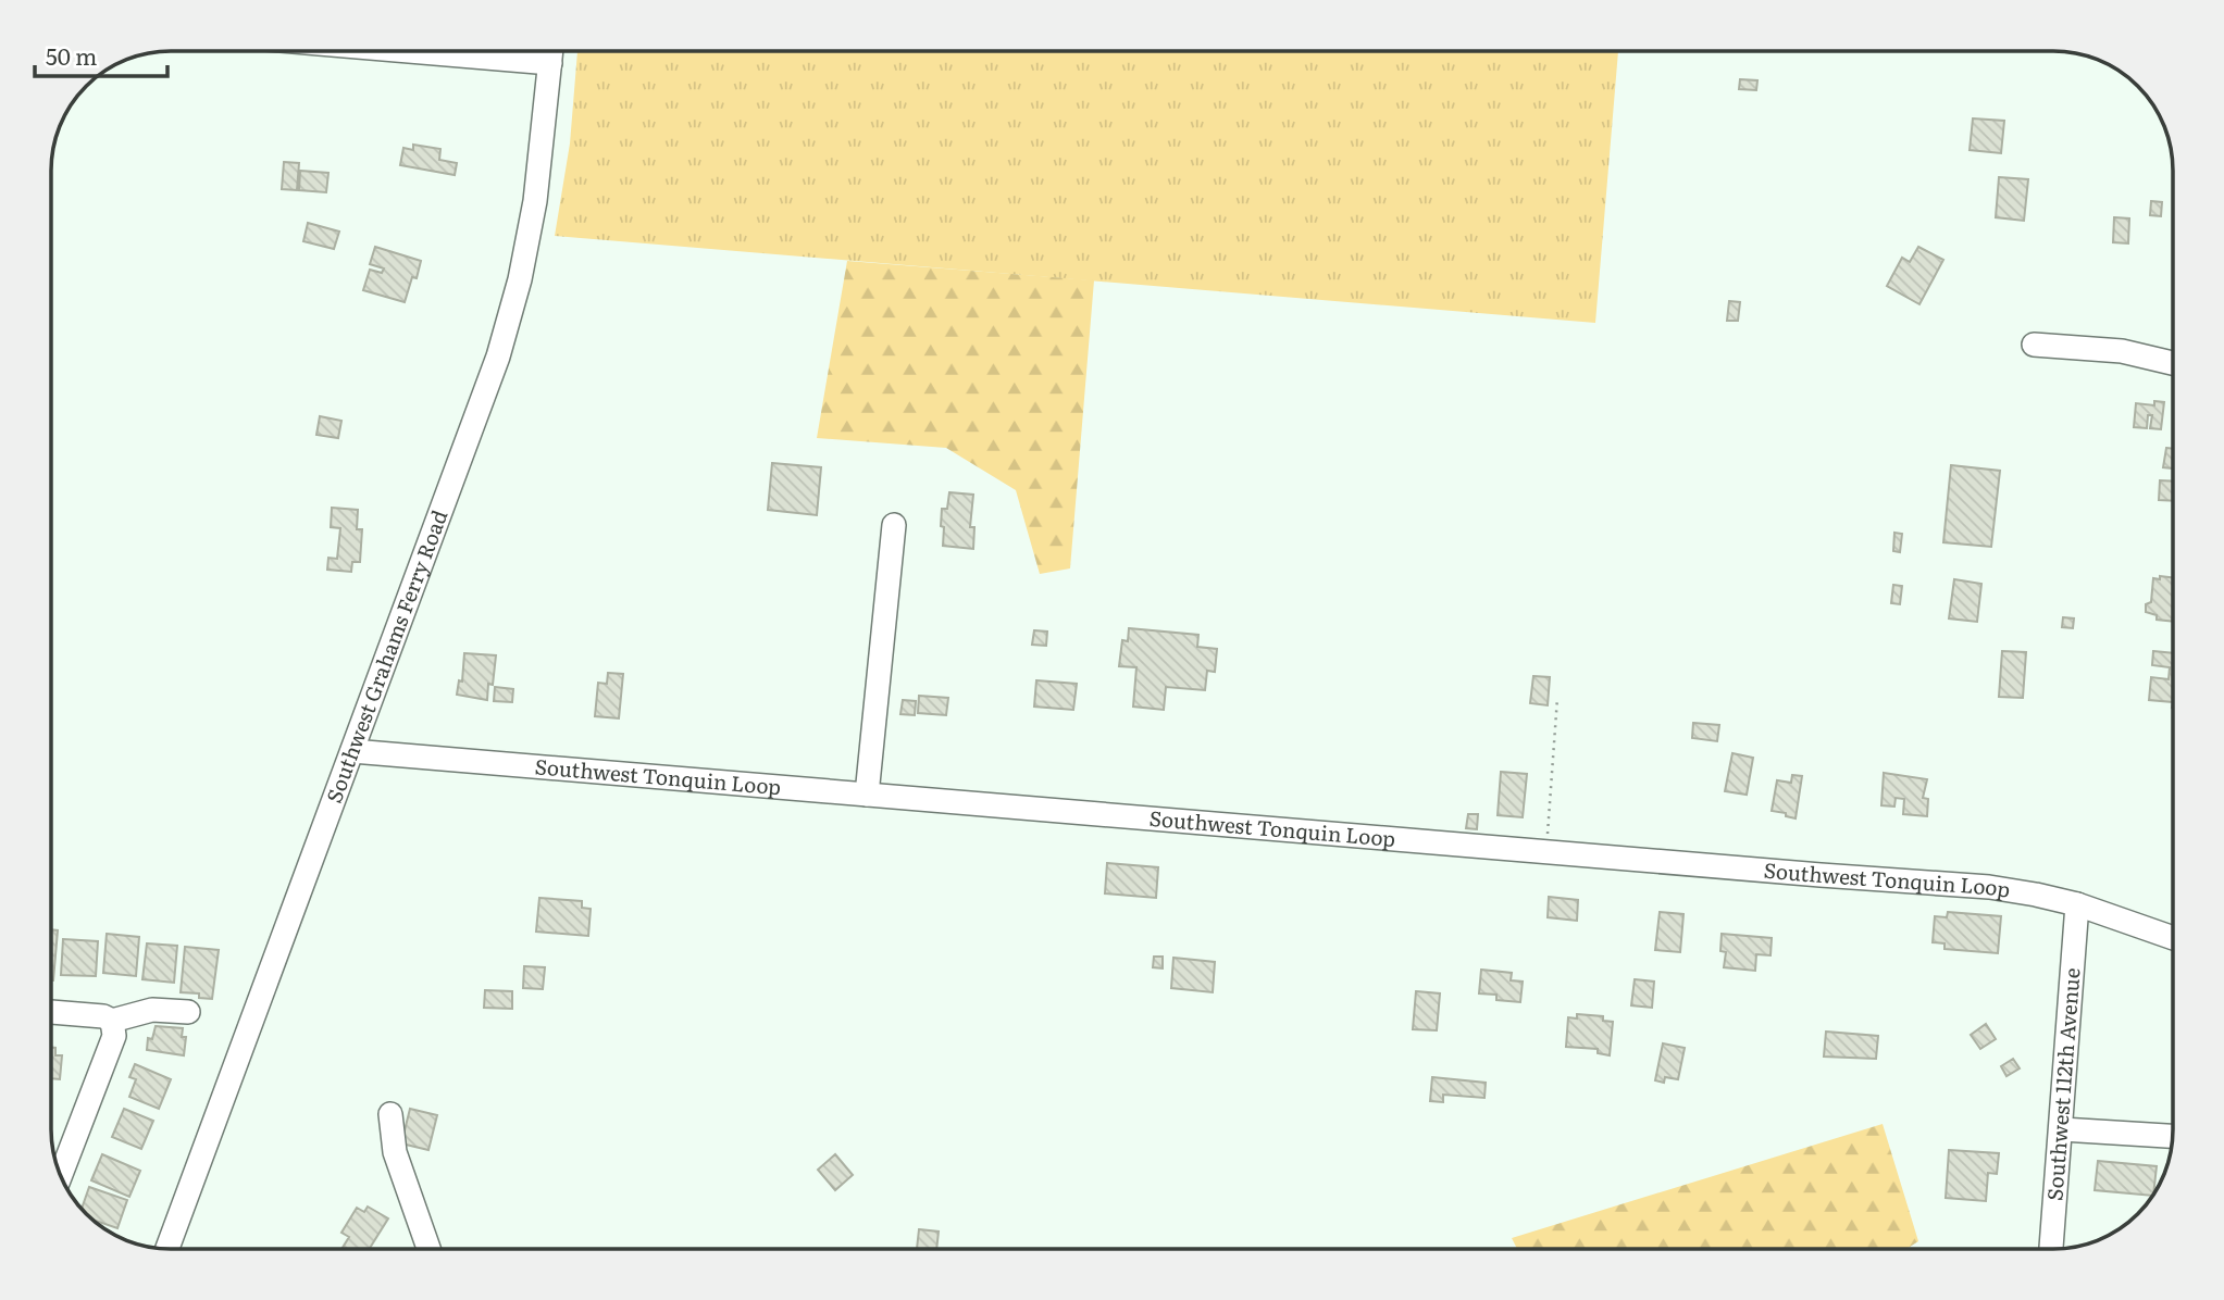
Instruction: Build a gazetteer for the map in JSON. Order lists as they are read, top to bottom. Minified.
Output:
{"streets":{"street":["Southwest Grahams Ferry Road","Southwest Tonquin Loop","Southwest 112th Avenue"]},"crossings":[["Southwest Grahams Ferry Road","Southwest Tonquin Loop"],["Southwest Tonquin Loop","Southwest 112th Avenue"]],"scale_bar":"50 m"}
